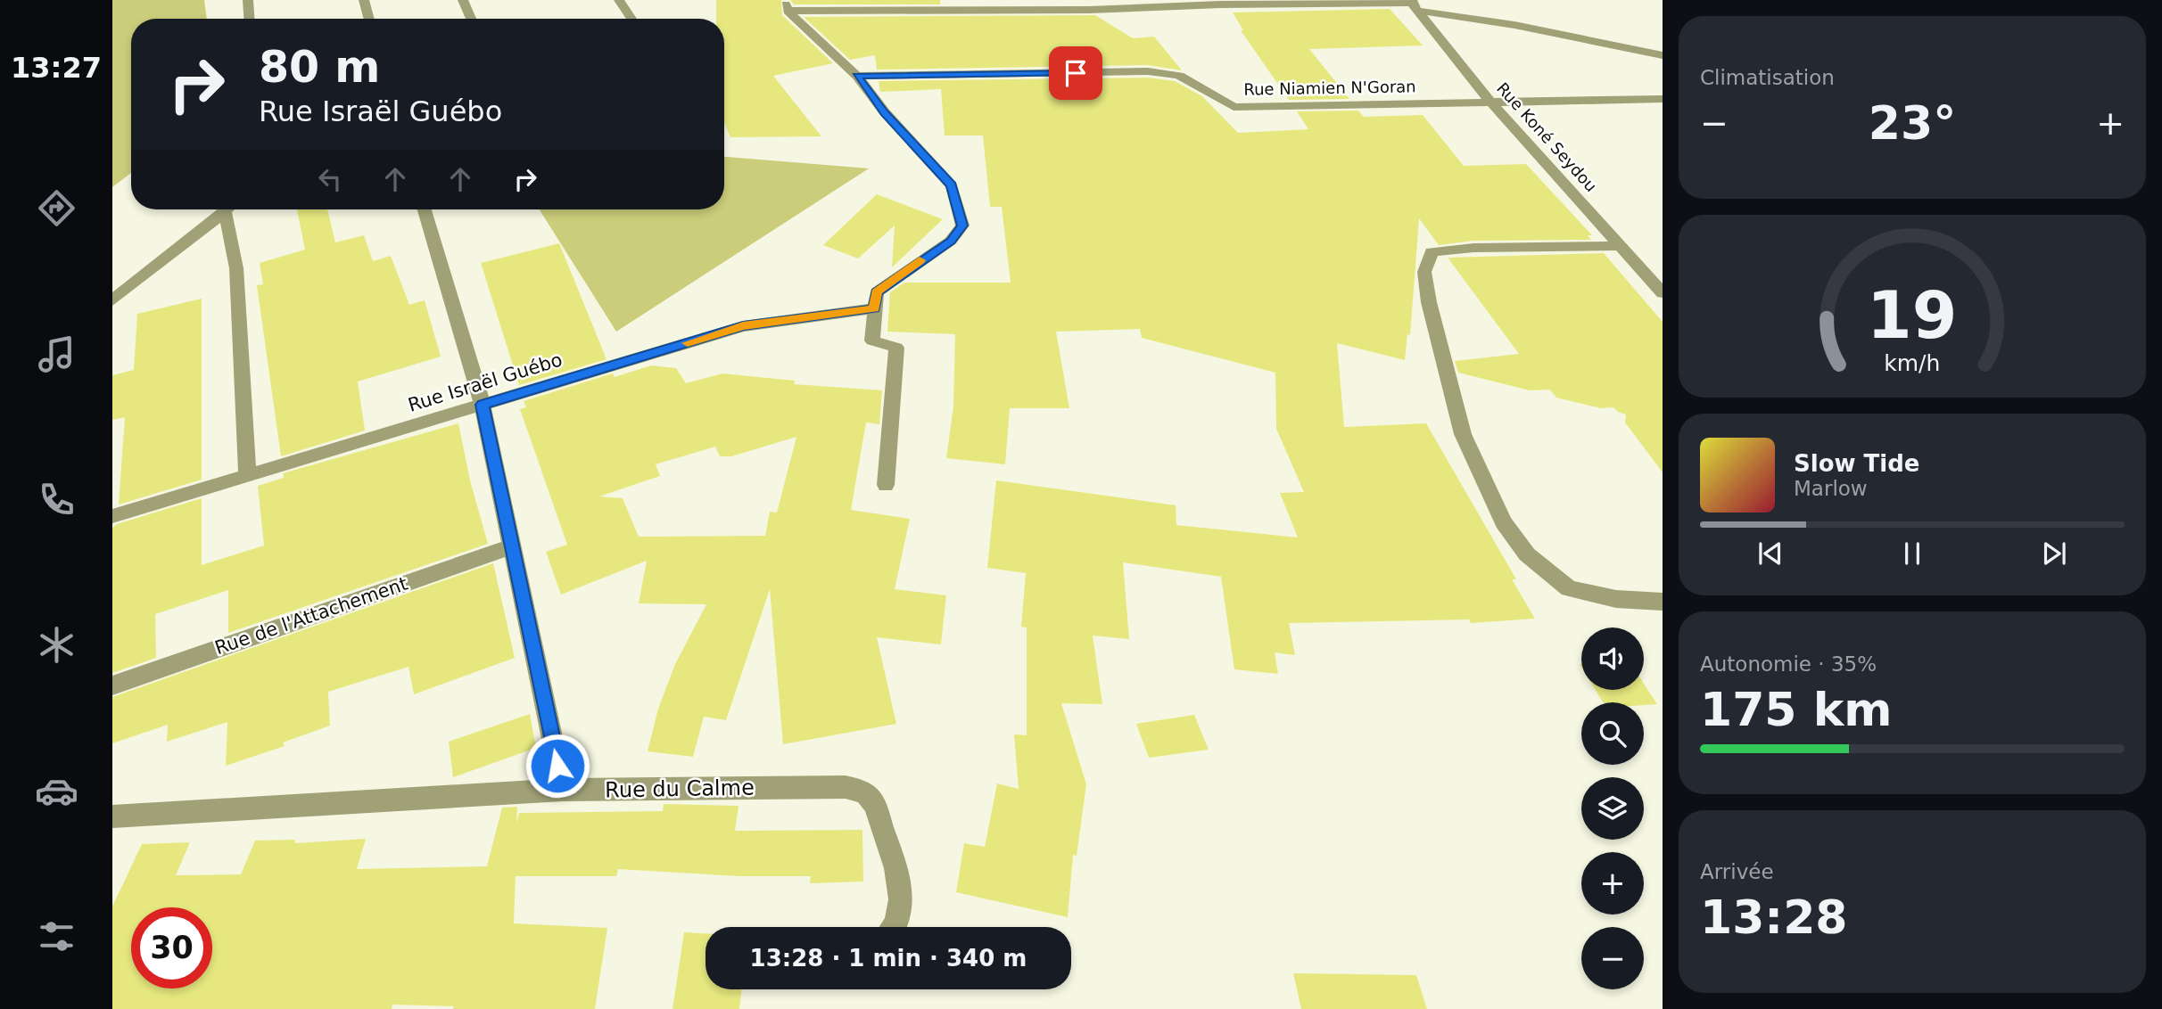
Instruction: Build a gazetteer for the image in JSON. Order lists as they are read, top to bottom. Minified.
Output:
{"streets":{"street":["Rue Niamien N'Goran","Rue Koné Seydou","Rue Israël Guébo","Rue de l'Attachement","Rue du Calme"]},"crossings":[["Rue Niamien N'Goran","Rue Koné Seydou"]],"page":{"tabs":"13:27","tile":["Climatisation",["Autonomie · 35%","175 km"],["Arrivée","13:28"]],"turn":["80 m","Rue Israël Guébo"],"heat":["−","23°","+"],"song":["Slow Tide","Marlow"],"map_buttons":["+","−"],"limit":"30","trip":"13:28 · 1 min · 340 m","gauge":["19","km/h"]}}
